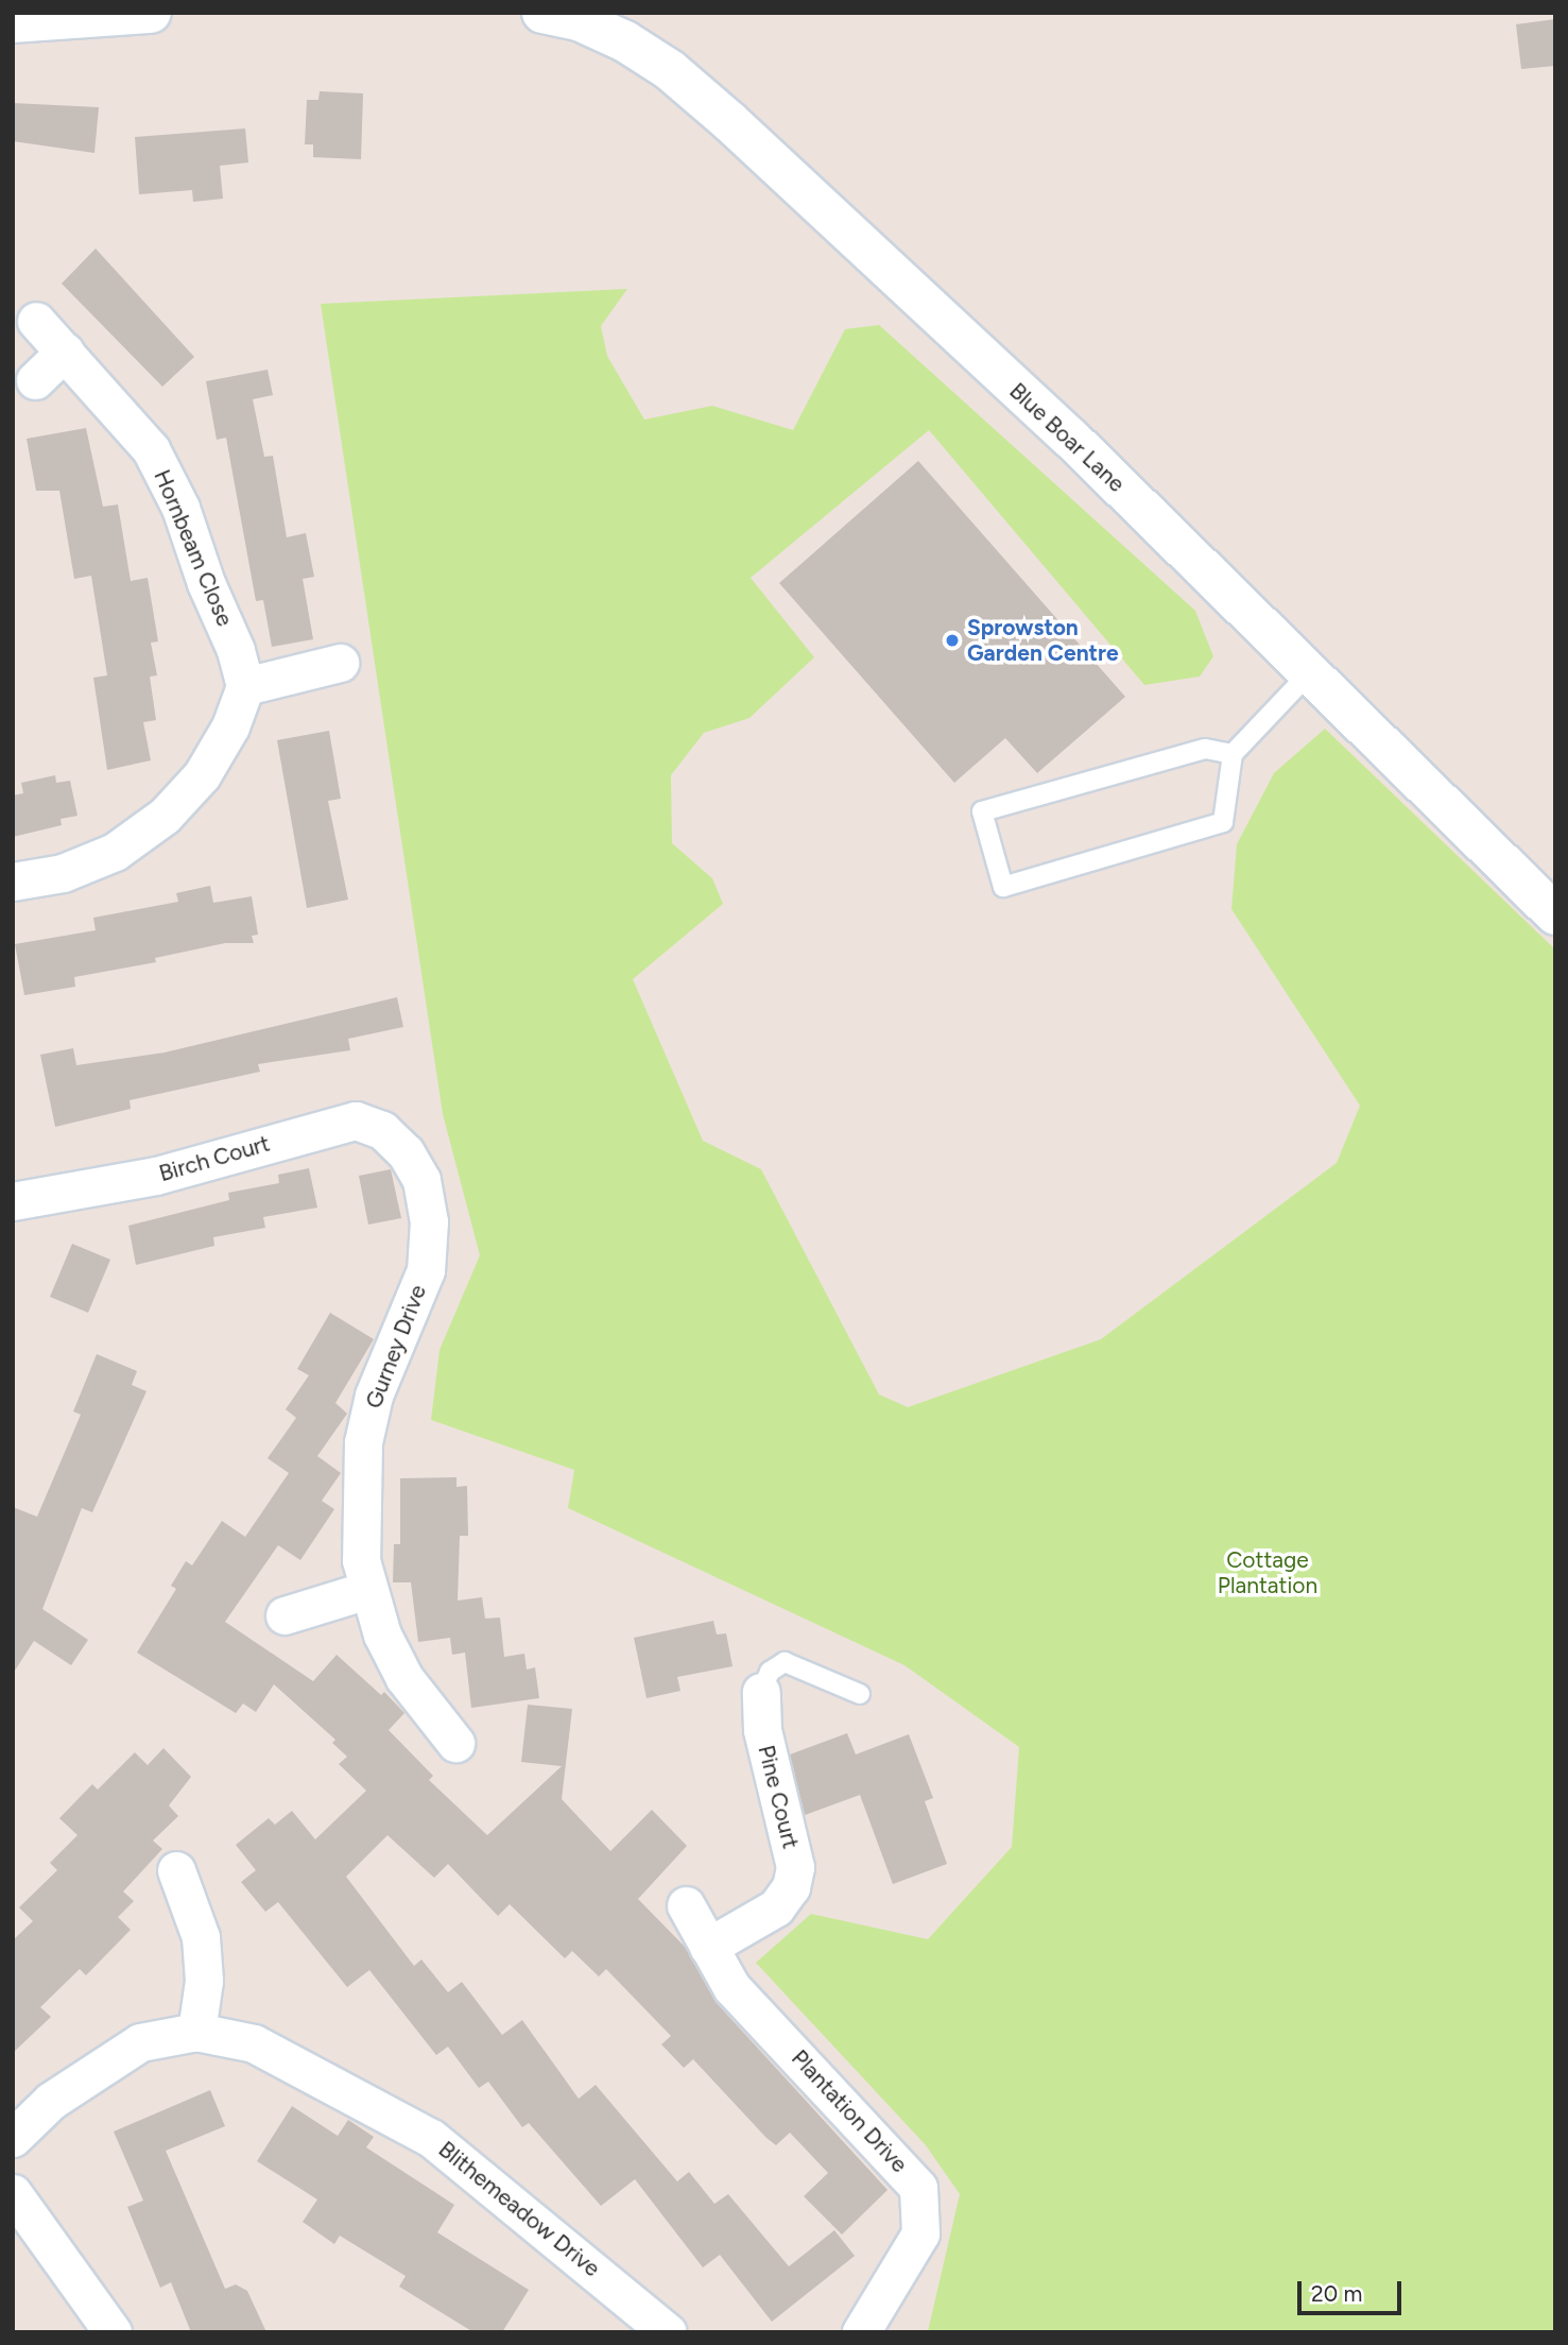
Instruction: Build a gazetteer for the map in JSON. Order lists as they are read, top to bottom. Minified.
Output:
{"streets":{"street":["Blue Boar Lane","Hornbeam Close","Birch Court","Gurney Drive","Pine Court","Plantation Drive","Blithemeadow Drive"]},"crossings":[["Birch Court","Gurney Drive"],["Pine Court","Plantation Drive"]],"parks":["Cottage Plantation"],"places":["Sprowston Garden Centre"],"scale_bar":"20 m"}
